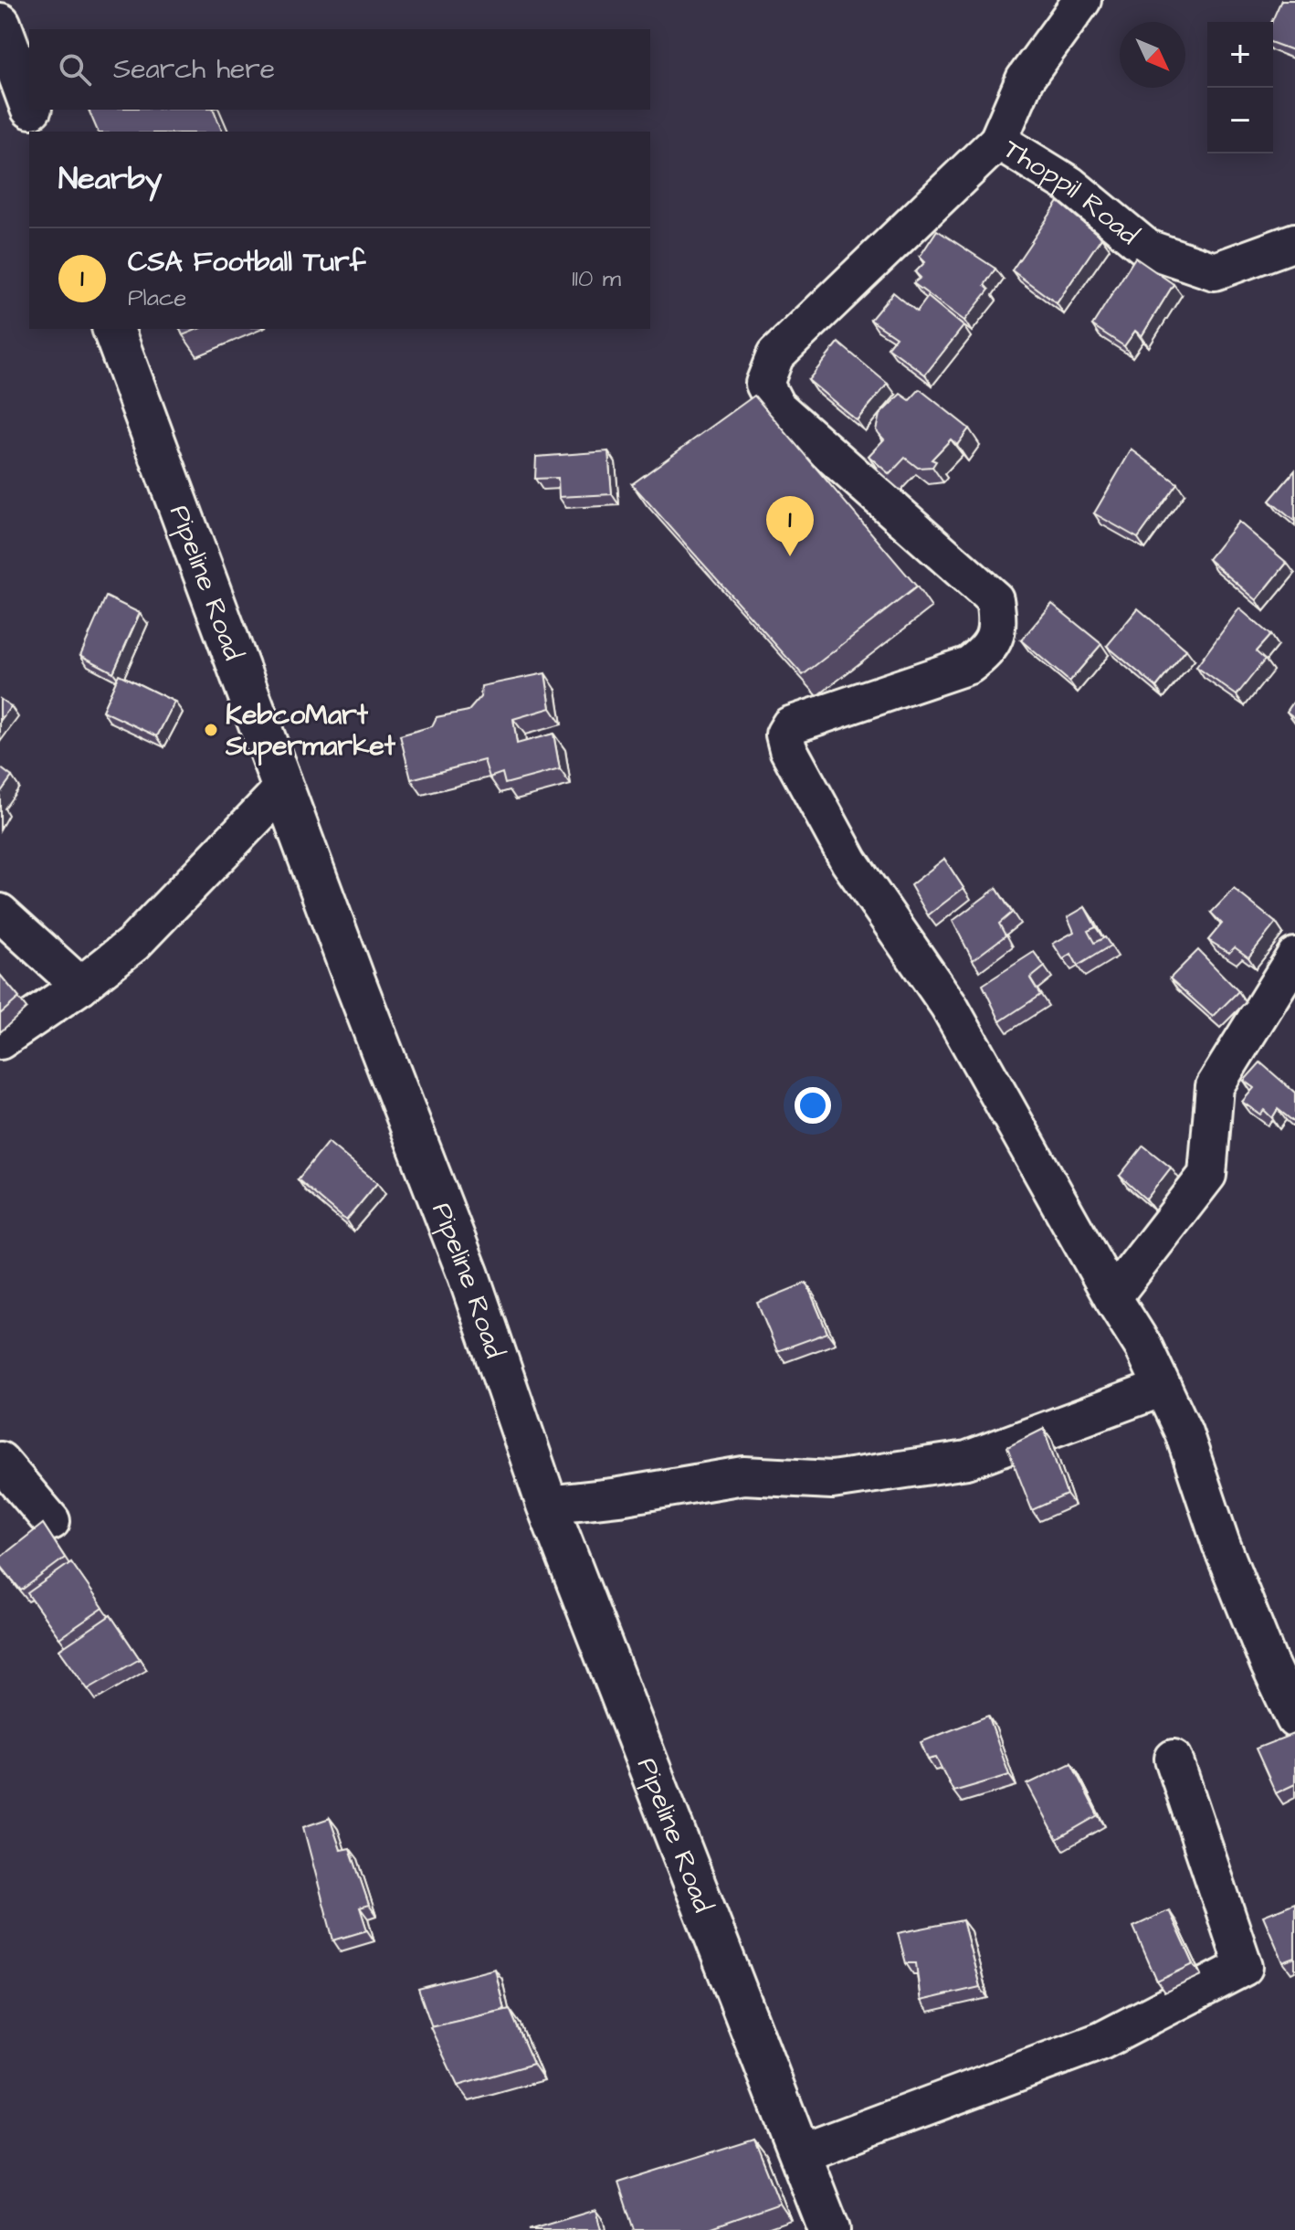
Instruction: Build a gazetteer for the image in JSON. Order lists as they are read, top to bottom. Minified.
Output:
{"streets":{"street":["Thoppil Road","Pipeline Road"]},"places":["KebcoMart Supermarket"],"north":"bottom right","page":{"map_buttons":["+","−"],"search":"Search here","heading":"Nearby","list":[{"mark":"1","name":"CSA Football Turf","note":"Place","value":"110 m"}],"pins":"1"}}
